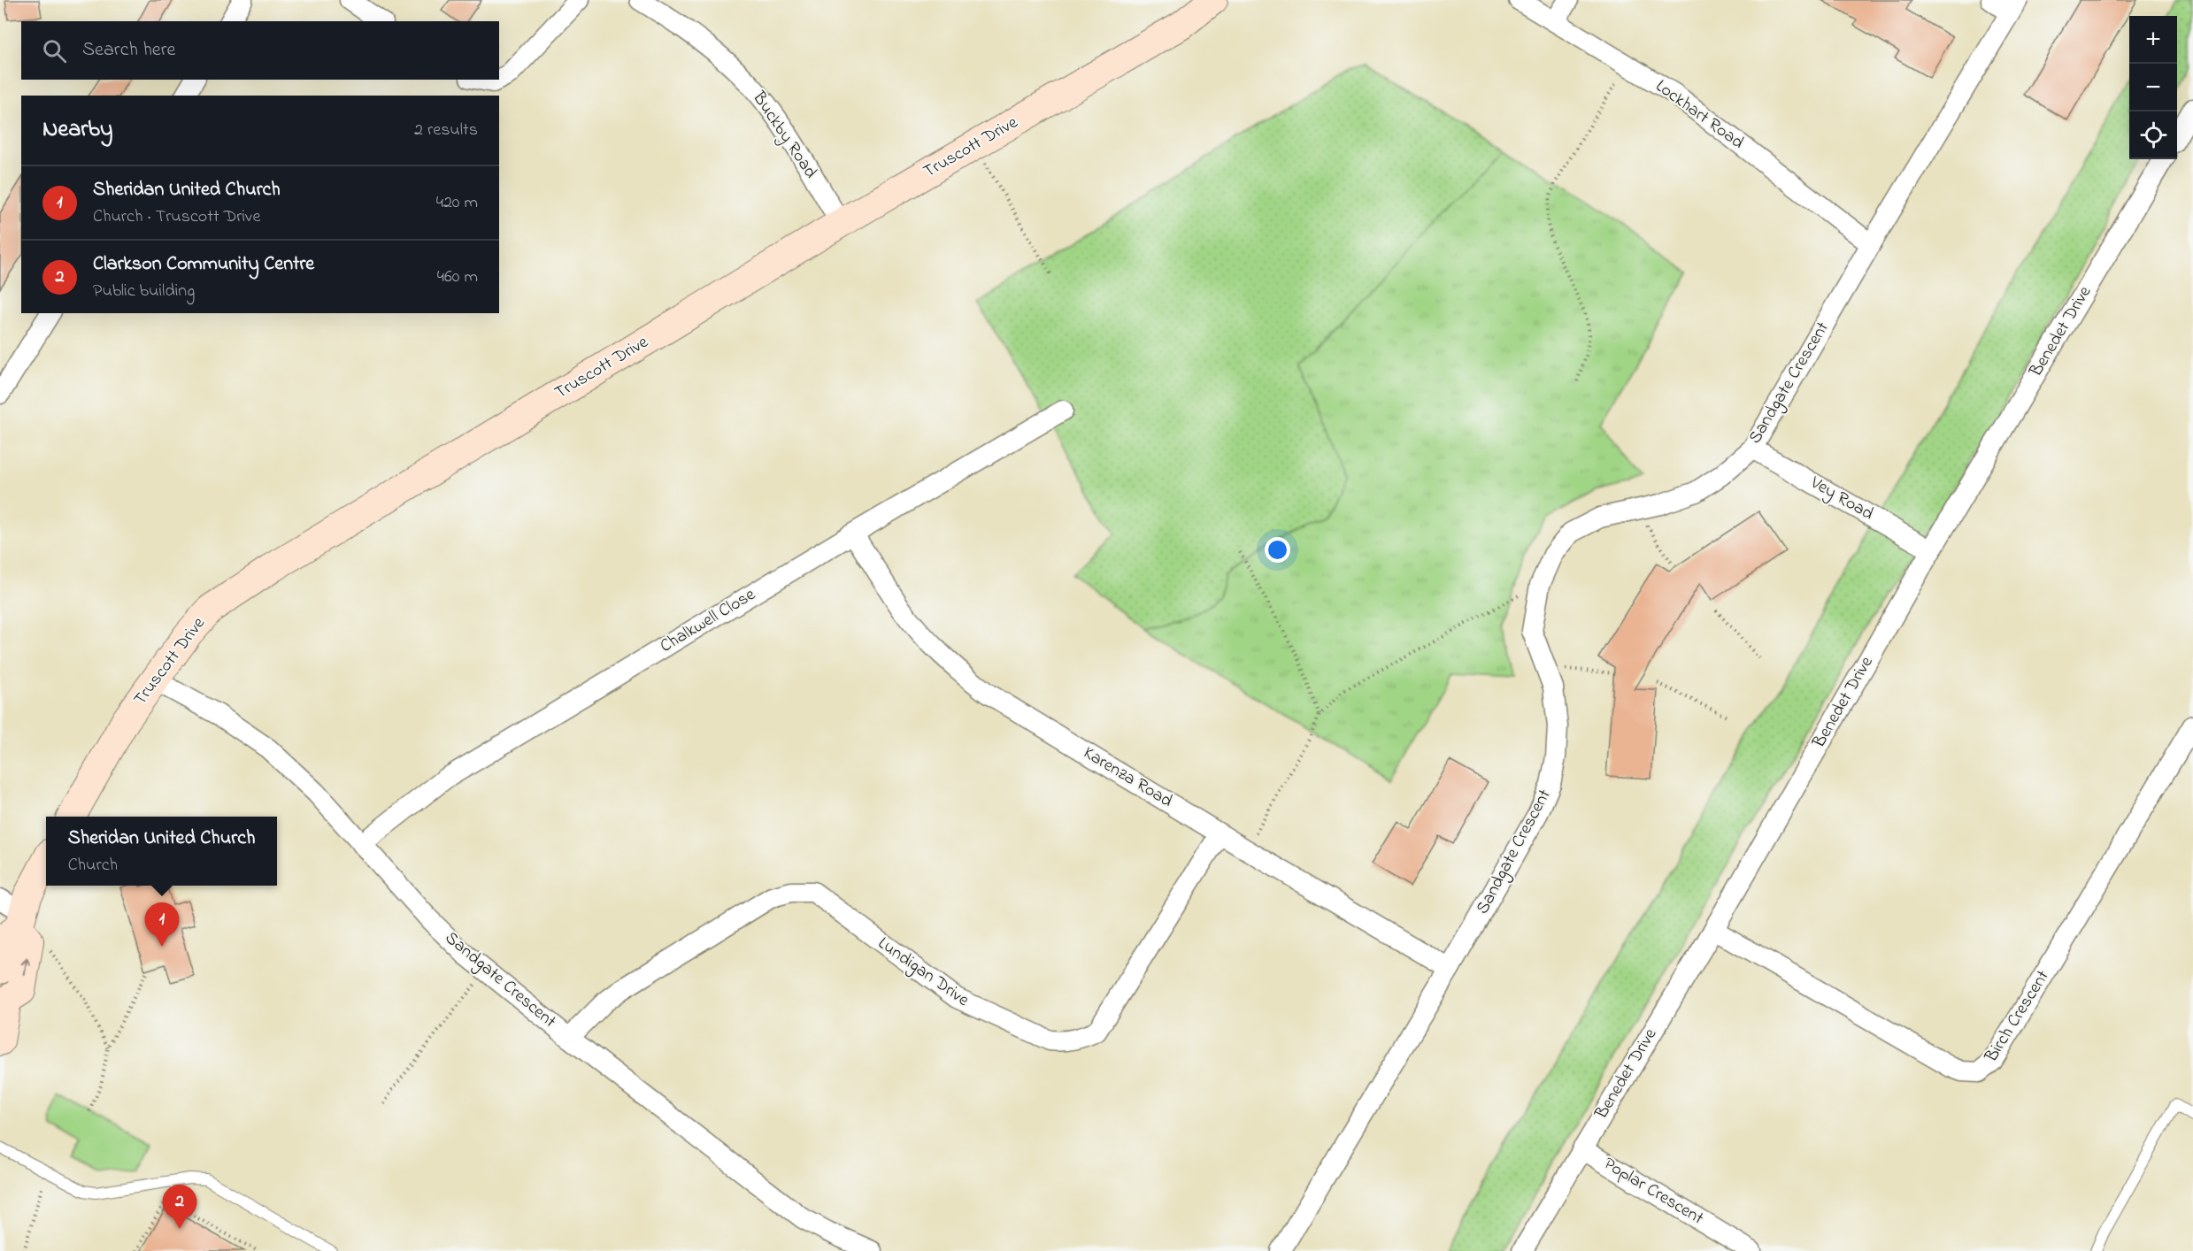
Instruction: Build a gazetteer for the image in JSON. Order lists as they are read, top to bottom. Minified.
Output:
{"streets":{"street":["Lockhart Road","Buckby Road","Truscott Drive","Benedet Drive","Sandgate Crescent","Vey Road","Chalkwell Close","Karenza Road","Lundigan Drive","Birch Crescent","Poplar Crescent"]},"crossings":[["Lockhart Road","Sandgate Crescent"],["Buckby Road","Truscott Drive"],["Truscott Drive","Sandgate Crescent"],["Benedet Drive","Vey Road"],["Benedet Drive","Birch Crescent"],["Benedet Drive","Poplar Crescent"],["Sandgate Crescent","Vey Road"],["Sandgate Crescent","Chalkwell Close"],["Sandgate Crescent","Karenza Road"],["Sandgate Crescent","Lundigan Drive"],["Chalkwell Close","Karenza Road"],["Karenza Road","Lundigan Drive"]],"page":{"map_buttons":["+","−"],"search":"Search here","heading":["Nearby","2 results"],"list":[{"mark":"1","name":"Sheridan United Church","note":"Church · Truscott Drive","value":"420 m"},{"mark":"2","name":"Clarkson Community Centre","note":"Public building","value":"460 m"}],"popup":["Sheridan United Church","Church"],"pins":["1","2"]}}
